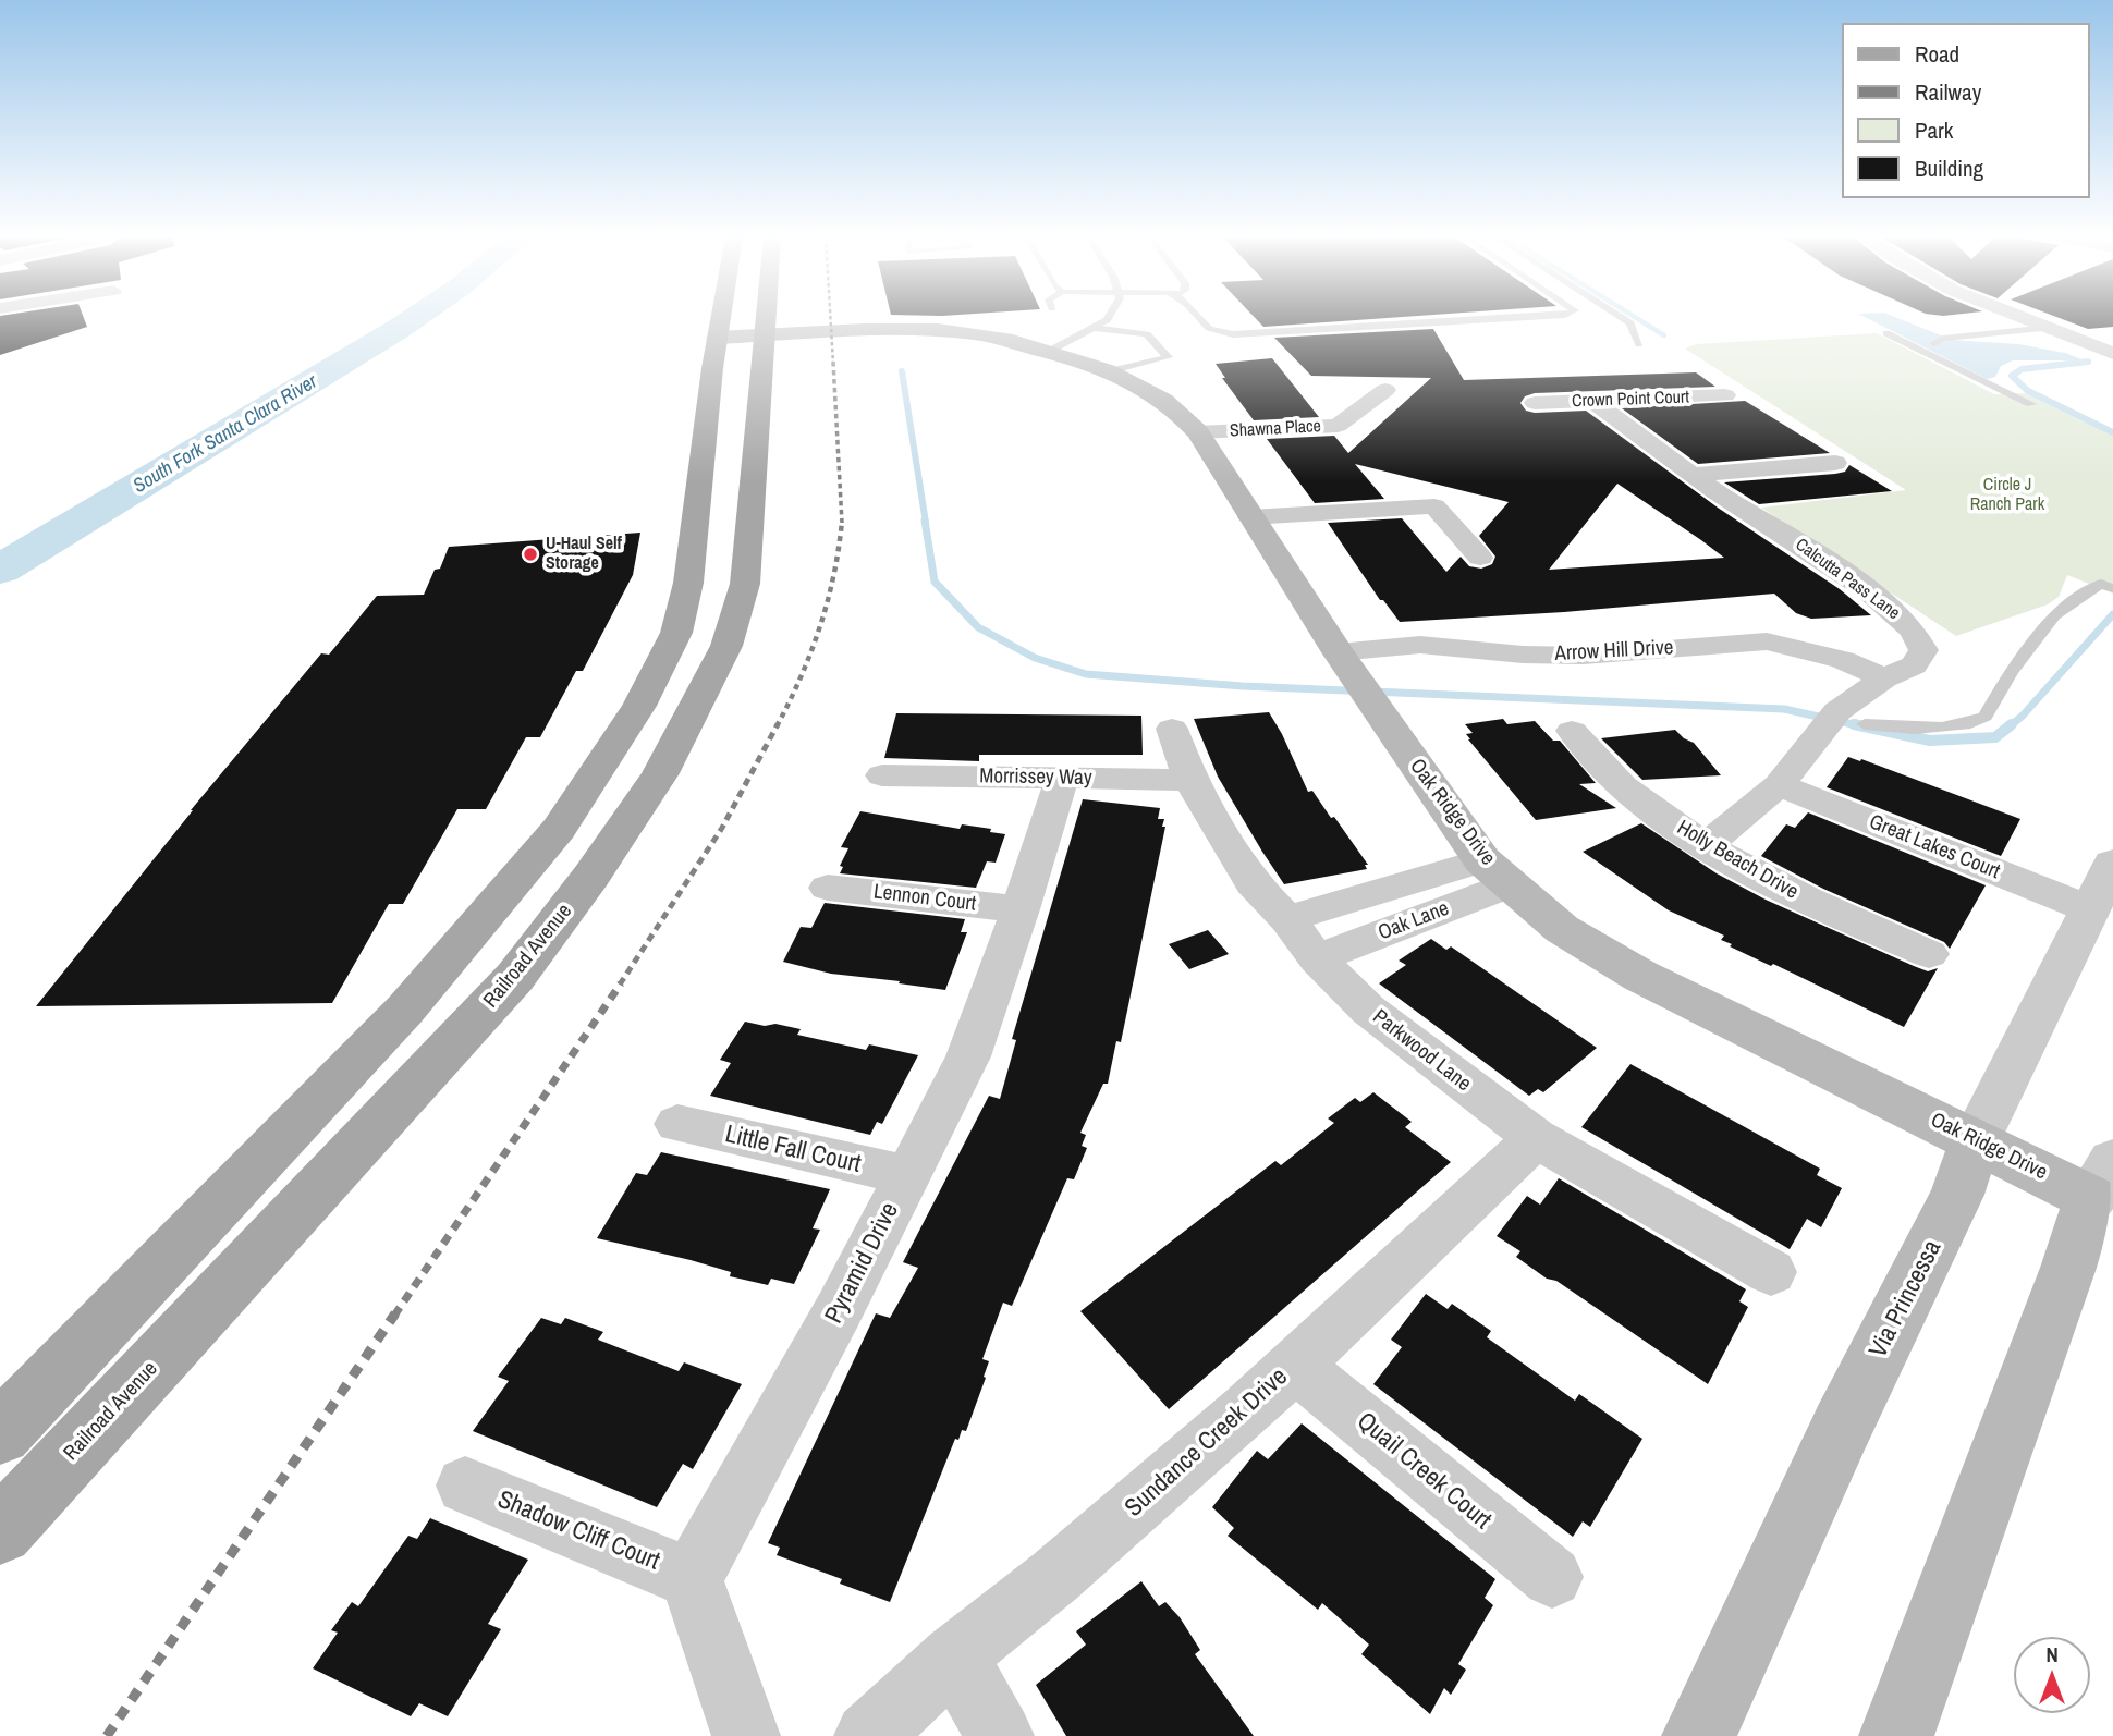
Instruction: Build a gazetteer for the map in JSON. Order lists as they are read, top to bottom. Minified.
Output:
{"streets":{"main road":["Oak Ridge Drive","Railroad Avenue","Via Princessa"],"street":["Crown Point Court","Shawna Place","Calcutta Pass Lane","Arrow Hill Drive","Morrissey Way","Great Lakes Court","Holly Beach Drive","Lennon Court","Oak Lane","Parkwood Lane","Little Fall Court","Pyramid Drive","Sundance Creek Drive","Quail Creek Court","Shadow Cliff Court"]},"crossings":[["Crown Point Court","Calcutta Pass Lane"],["Shawna Place","Oak Ridge Drive"],["Calcutta Pass Lane","Arrow Hill Drive"],["Calcutta Pass Lane","Great Lakes Court"],["Calcutta Pass Lane","Holly Beach Drive"],["Arrow Hill Drive","Oak Ridge Drive"],["Morrissey Way","Parkwood Lane"],["Morrissey Way","Pyramid Drive"],["Oak Ridge Drive","Oak Lane"],["Oak Ridge Drive","Railroad Avenue"],["Oak Ridge Drive","Via Princessa"],["Great Lakes Court","Via Princessa"],["Lennon Court","Pyramid Drive"],["Oak Lane","Parkwood Lane"],["Parkwood Lane","Sundance Creek Drive"],["Little Fall Court","Pyramid Drive"],["Pyramid Drive","Shadow Cliff Court"],["Sundance Creek Drive","Quail Creek Court"]],"water":["South Fork Santa Clara River"],"parks":["Circle J Ranch Park"],"places":["U-Haul Self Storage"],"legend":["Road","Railway","Park","Building"],"north":"top"}
